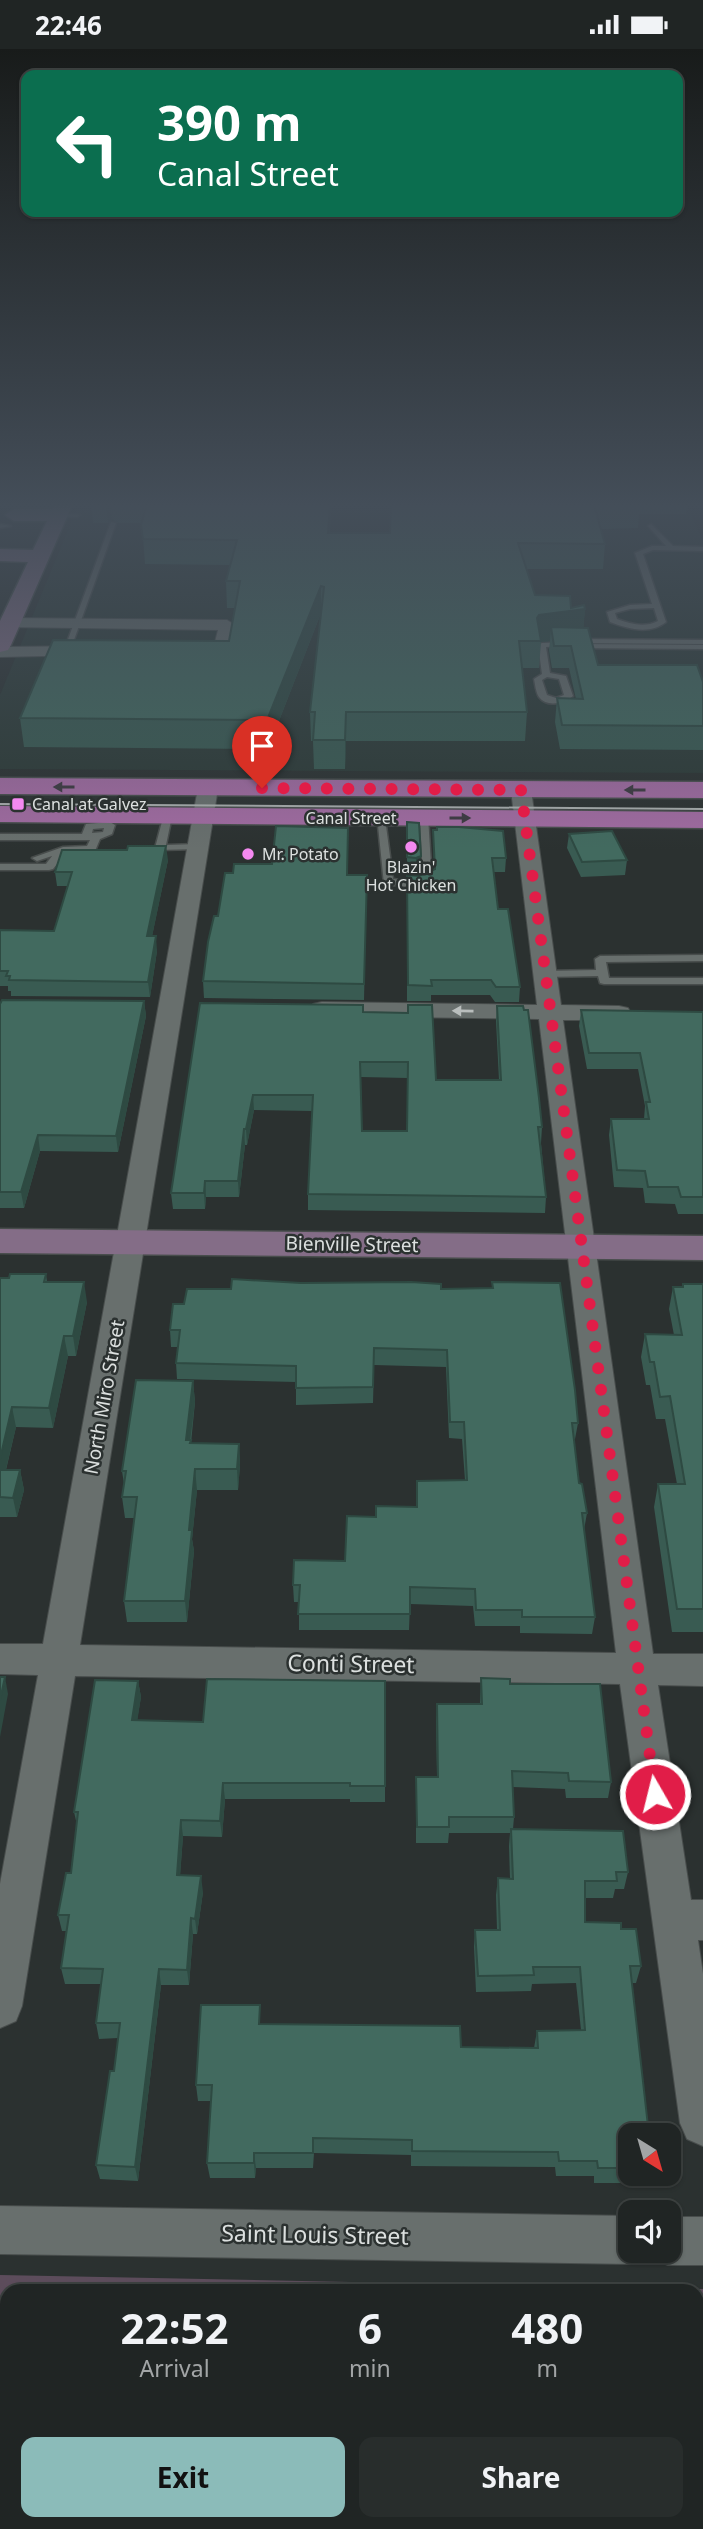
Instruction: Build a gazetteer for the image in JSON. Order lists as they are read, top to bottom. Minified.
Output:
{"streets":{"main road":["Canal Street"],"street":["Bienville Street","North Miro Street","Conti Street","Saint Louis Street"]},"crossings":[["Canal Street","North Miro Street"],["Bienville Street","North Miro Street"],["North Miro Street","Conti Street"]],"places":{"transit":["Canal at Galvez"],"other":["Blazin' Hot Chicken","Mr. Potato"]},"north":"bottom right","page":{"status":"22:46","turn":["390 m","Canal Street"],"eta":["22:52","Arrival","6","min","480","m"],"buttons":["Exit","Share"]}}
